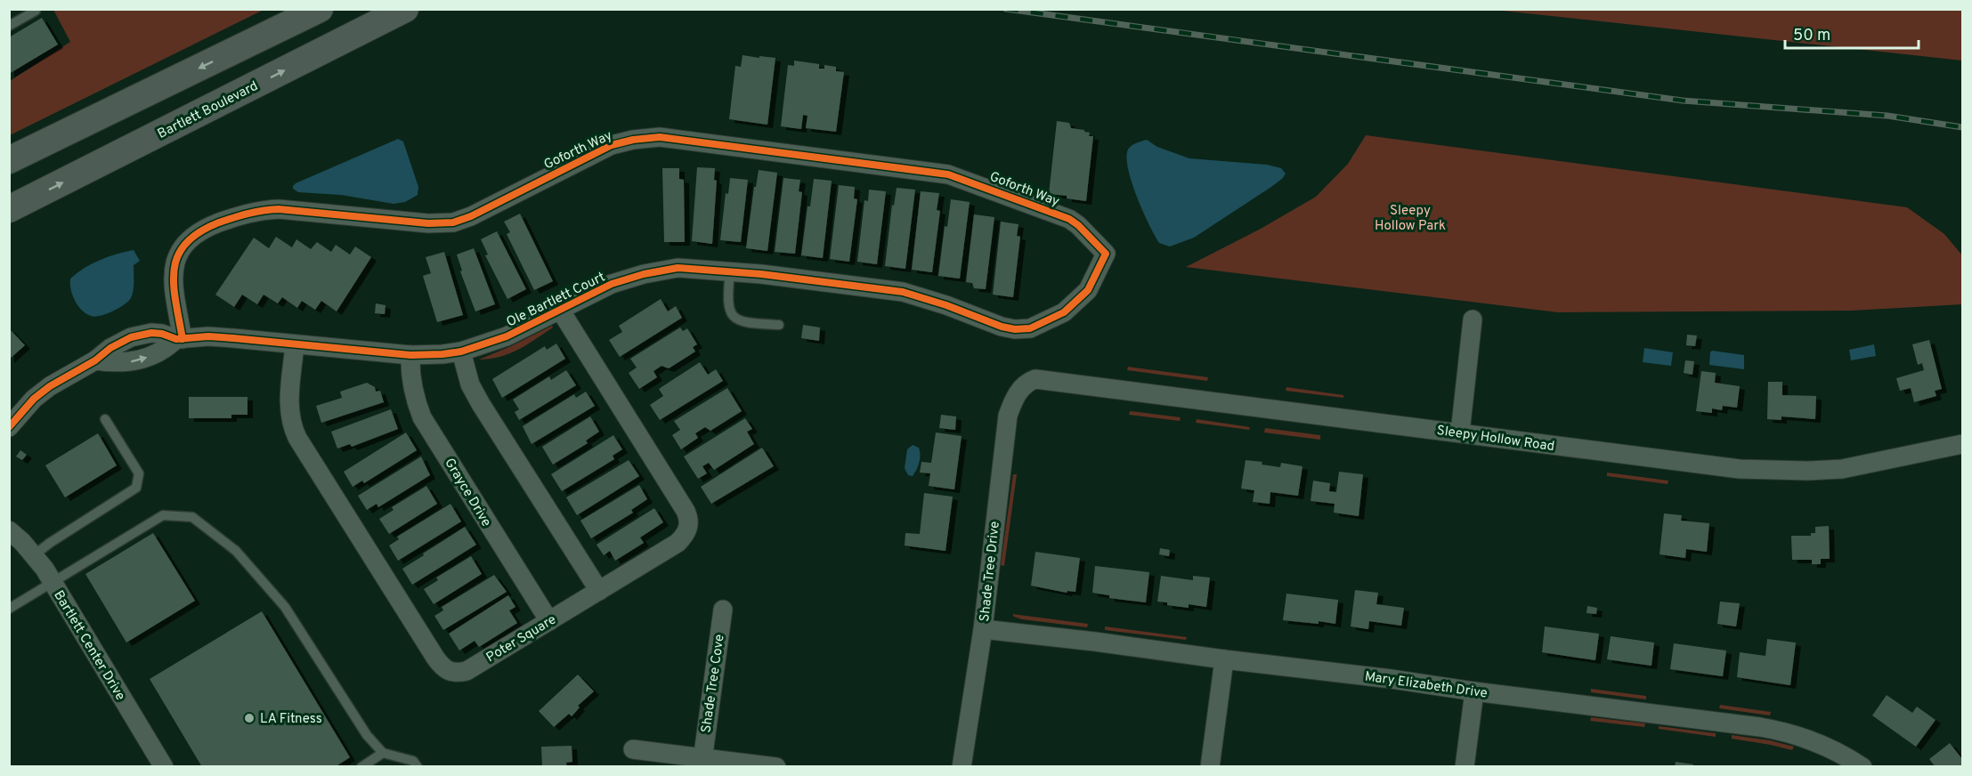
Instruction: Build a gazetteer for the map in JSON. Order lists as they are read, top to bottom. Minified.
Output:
{"streets":{"main road":["Bartlett Boulevard"],"street":["Goforth Way","Ole Bartlett Court","Sleepy Hollow Road","Grayce Drive","Shade Tree Drive","Poter Square","Bartlett Center Drive","Shade Tree Cove","Mary Elizabeth Drive"]},"crossings":[["Goforth Way","Ole Bartlett Court"],["Ole Bartlett Court","Grayce Drive"],["Ole Bartlett Court","Poter Square"],["Sleepy Hollow Road","Shade Tree Drive"],["Grayce Drive","Poter Square"],["Shade Tree Drive","Mary Elizabeth Drive"]],"parks":["Sleepy Hollow Park"],"places":["LA Fitness"],"scale_bar":"50 m"}
